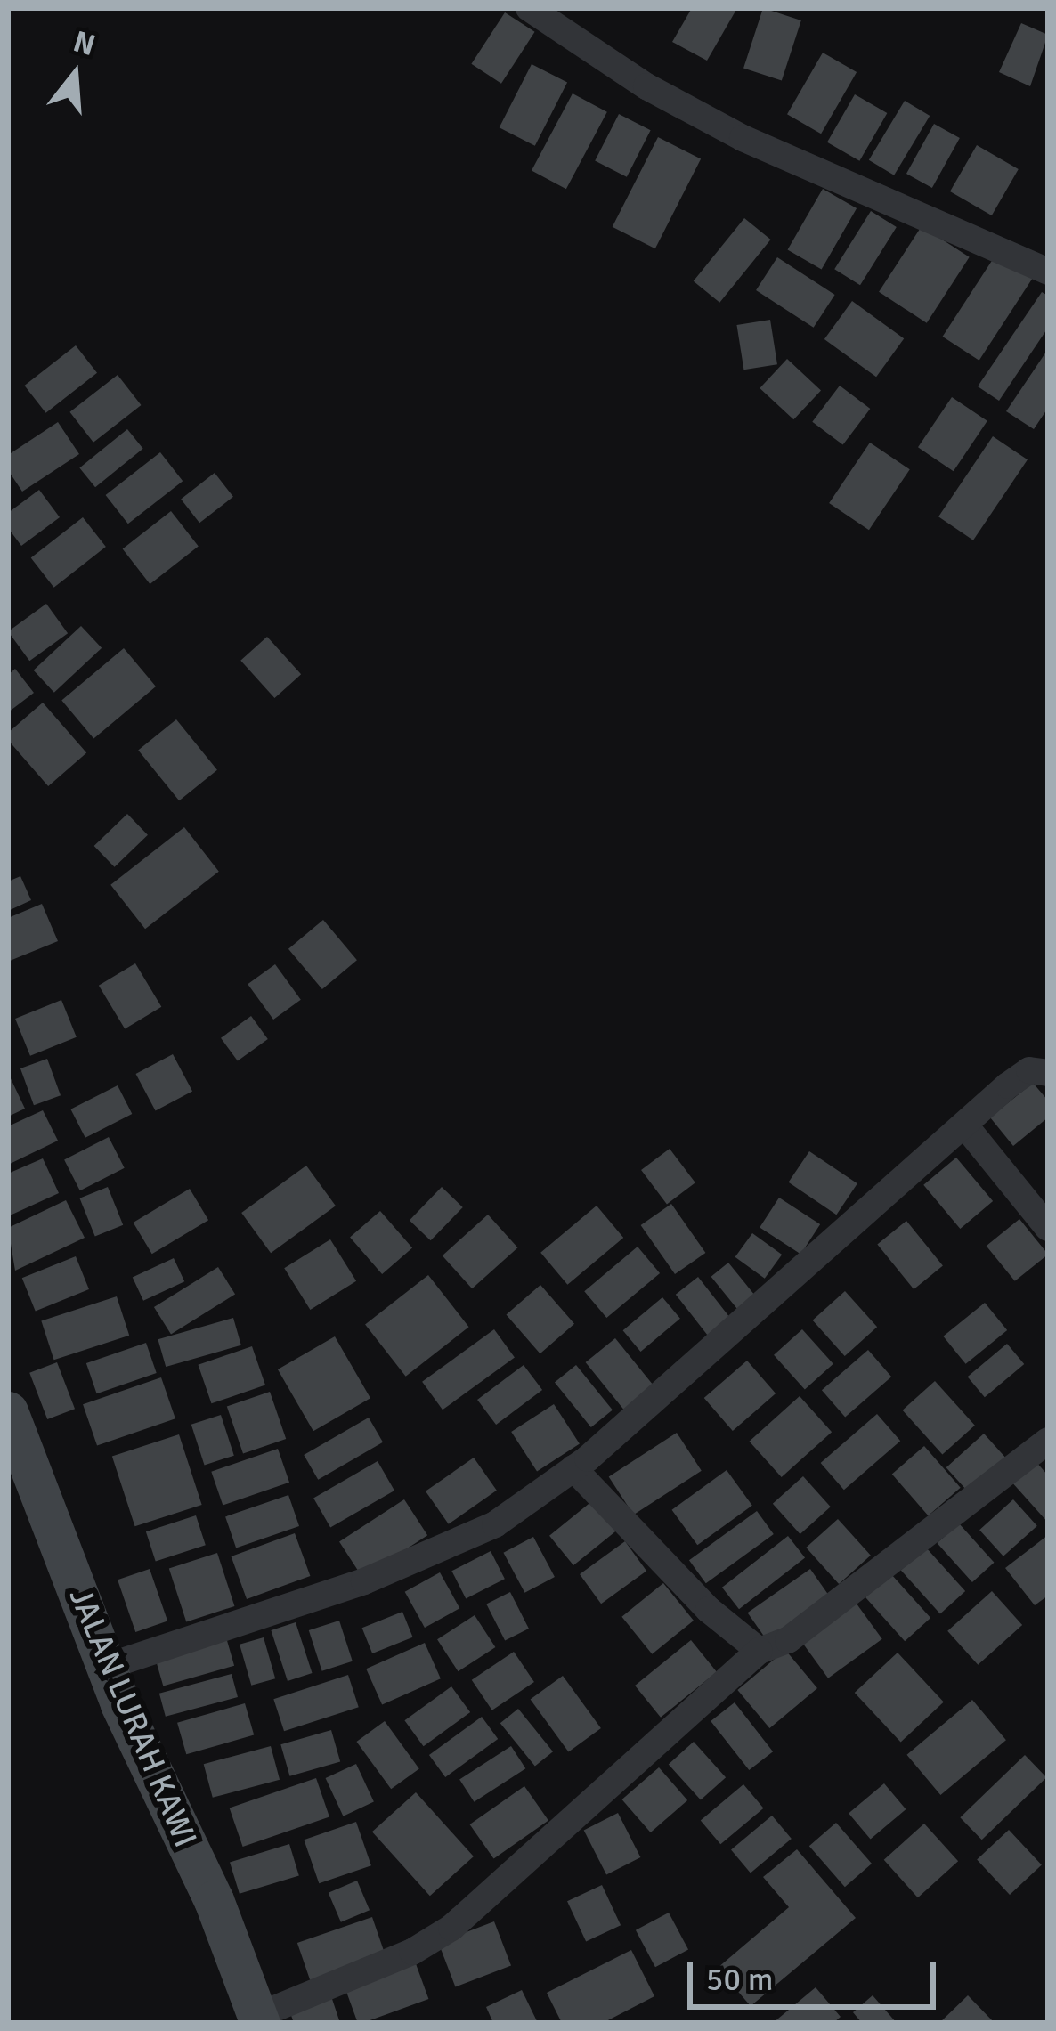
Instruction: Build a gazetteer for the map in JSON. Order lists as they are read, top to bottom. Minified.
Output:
{"streets":{"street":["JALAN LURAH KAWI"]},"scale_bar":"50 m","north":"top"}
